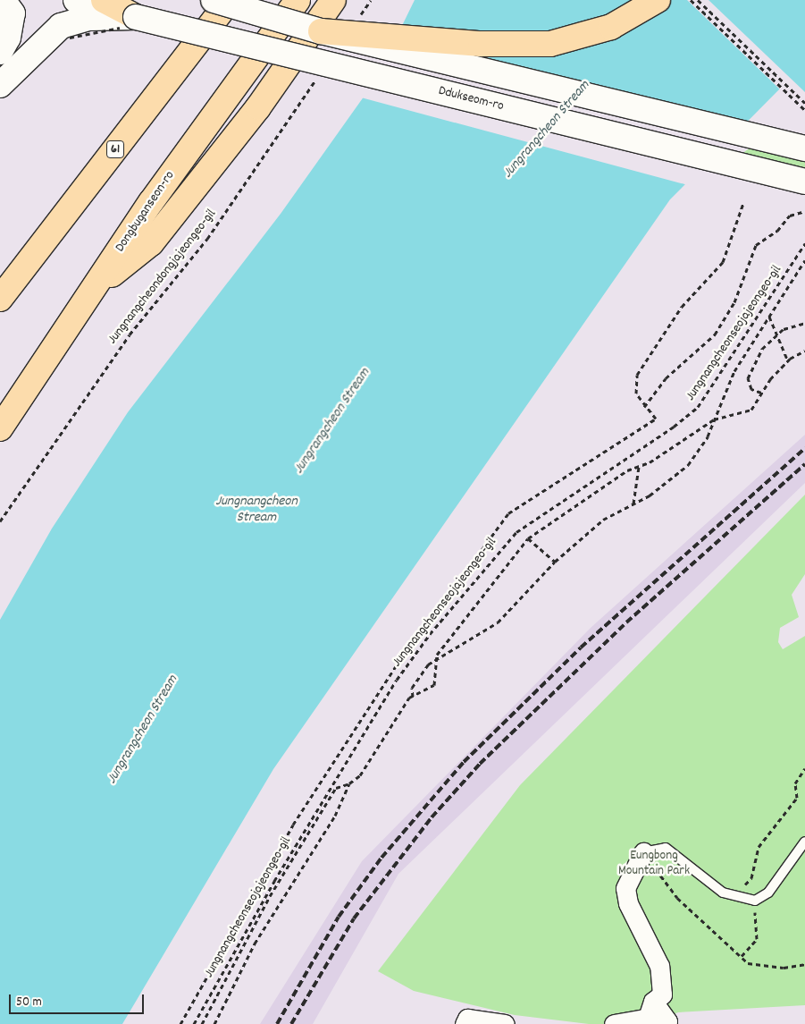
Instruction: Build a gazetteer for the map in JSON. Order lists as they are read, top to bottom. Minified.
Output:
{"streets":{"highway":["61","Dongbuganseon-ro"],"main road":["Ddukseom-ro"],"path":["Jungnangcheondongjajeongeo-gil","Jungnangcheonseojajeongeo-gil"]},"water":["Jungrangcheon Stream","Jungnangcheon Stream"],"parks":["Eungbong Mountain Park"],"scale_bar":"50 m"}
